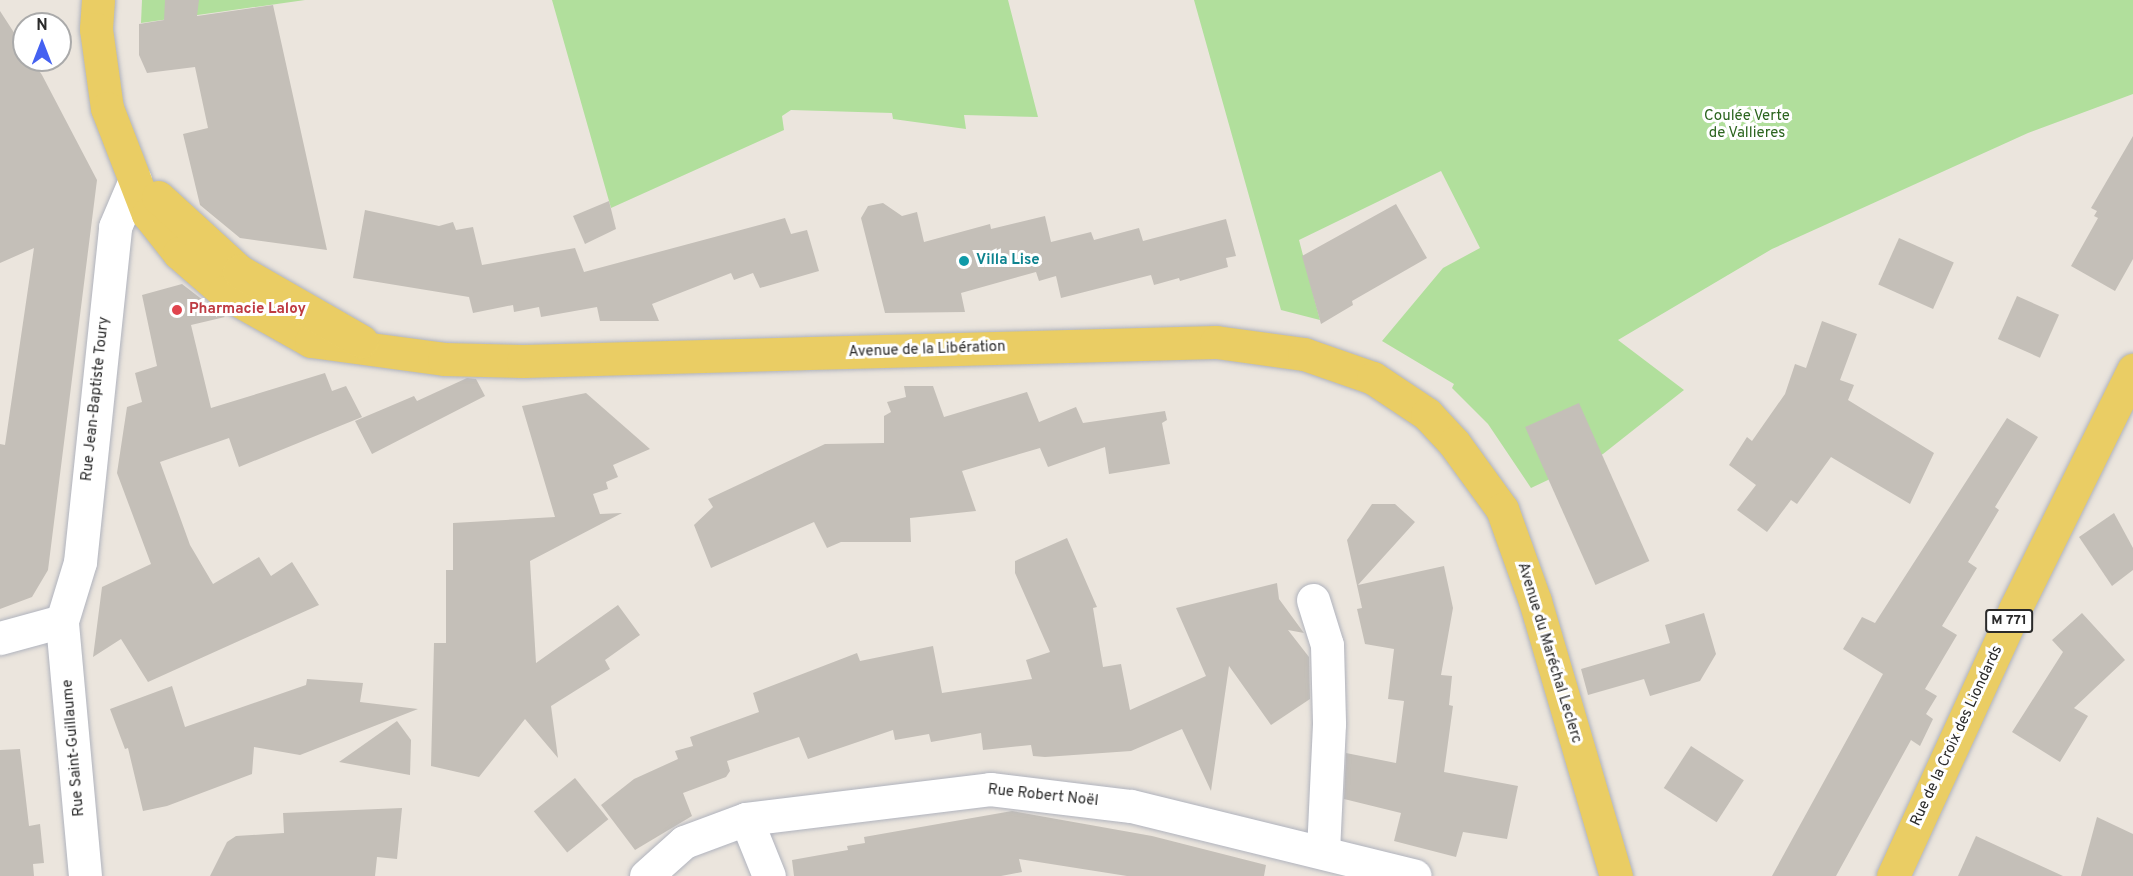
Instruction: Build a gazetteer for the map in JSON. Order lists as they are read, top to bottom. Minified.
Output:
{"streets":{"main road":["Avenue de la Libération","M 771","Avenue du Maréchal Leclerc","Rue de la Croix des Liondards"],"street":["Rue Jean-Baptiste Toury","Rue Saint-Guillaume","Rue Robert Noël"]},"crossings":[["Avenue de la Libération","Rue Jean-Baptiste Toury"],["Avenue de la Libération","Avenue du Maréchal Leclerc"],["Rue Jean-Baptiste Toury","Rue Saint-Guillaume"]],"parks":["Coulée Verte de Vallieres"],"places":["Villa Lise","Pharmacie Laloy"],"north":"top"}
